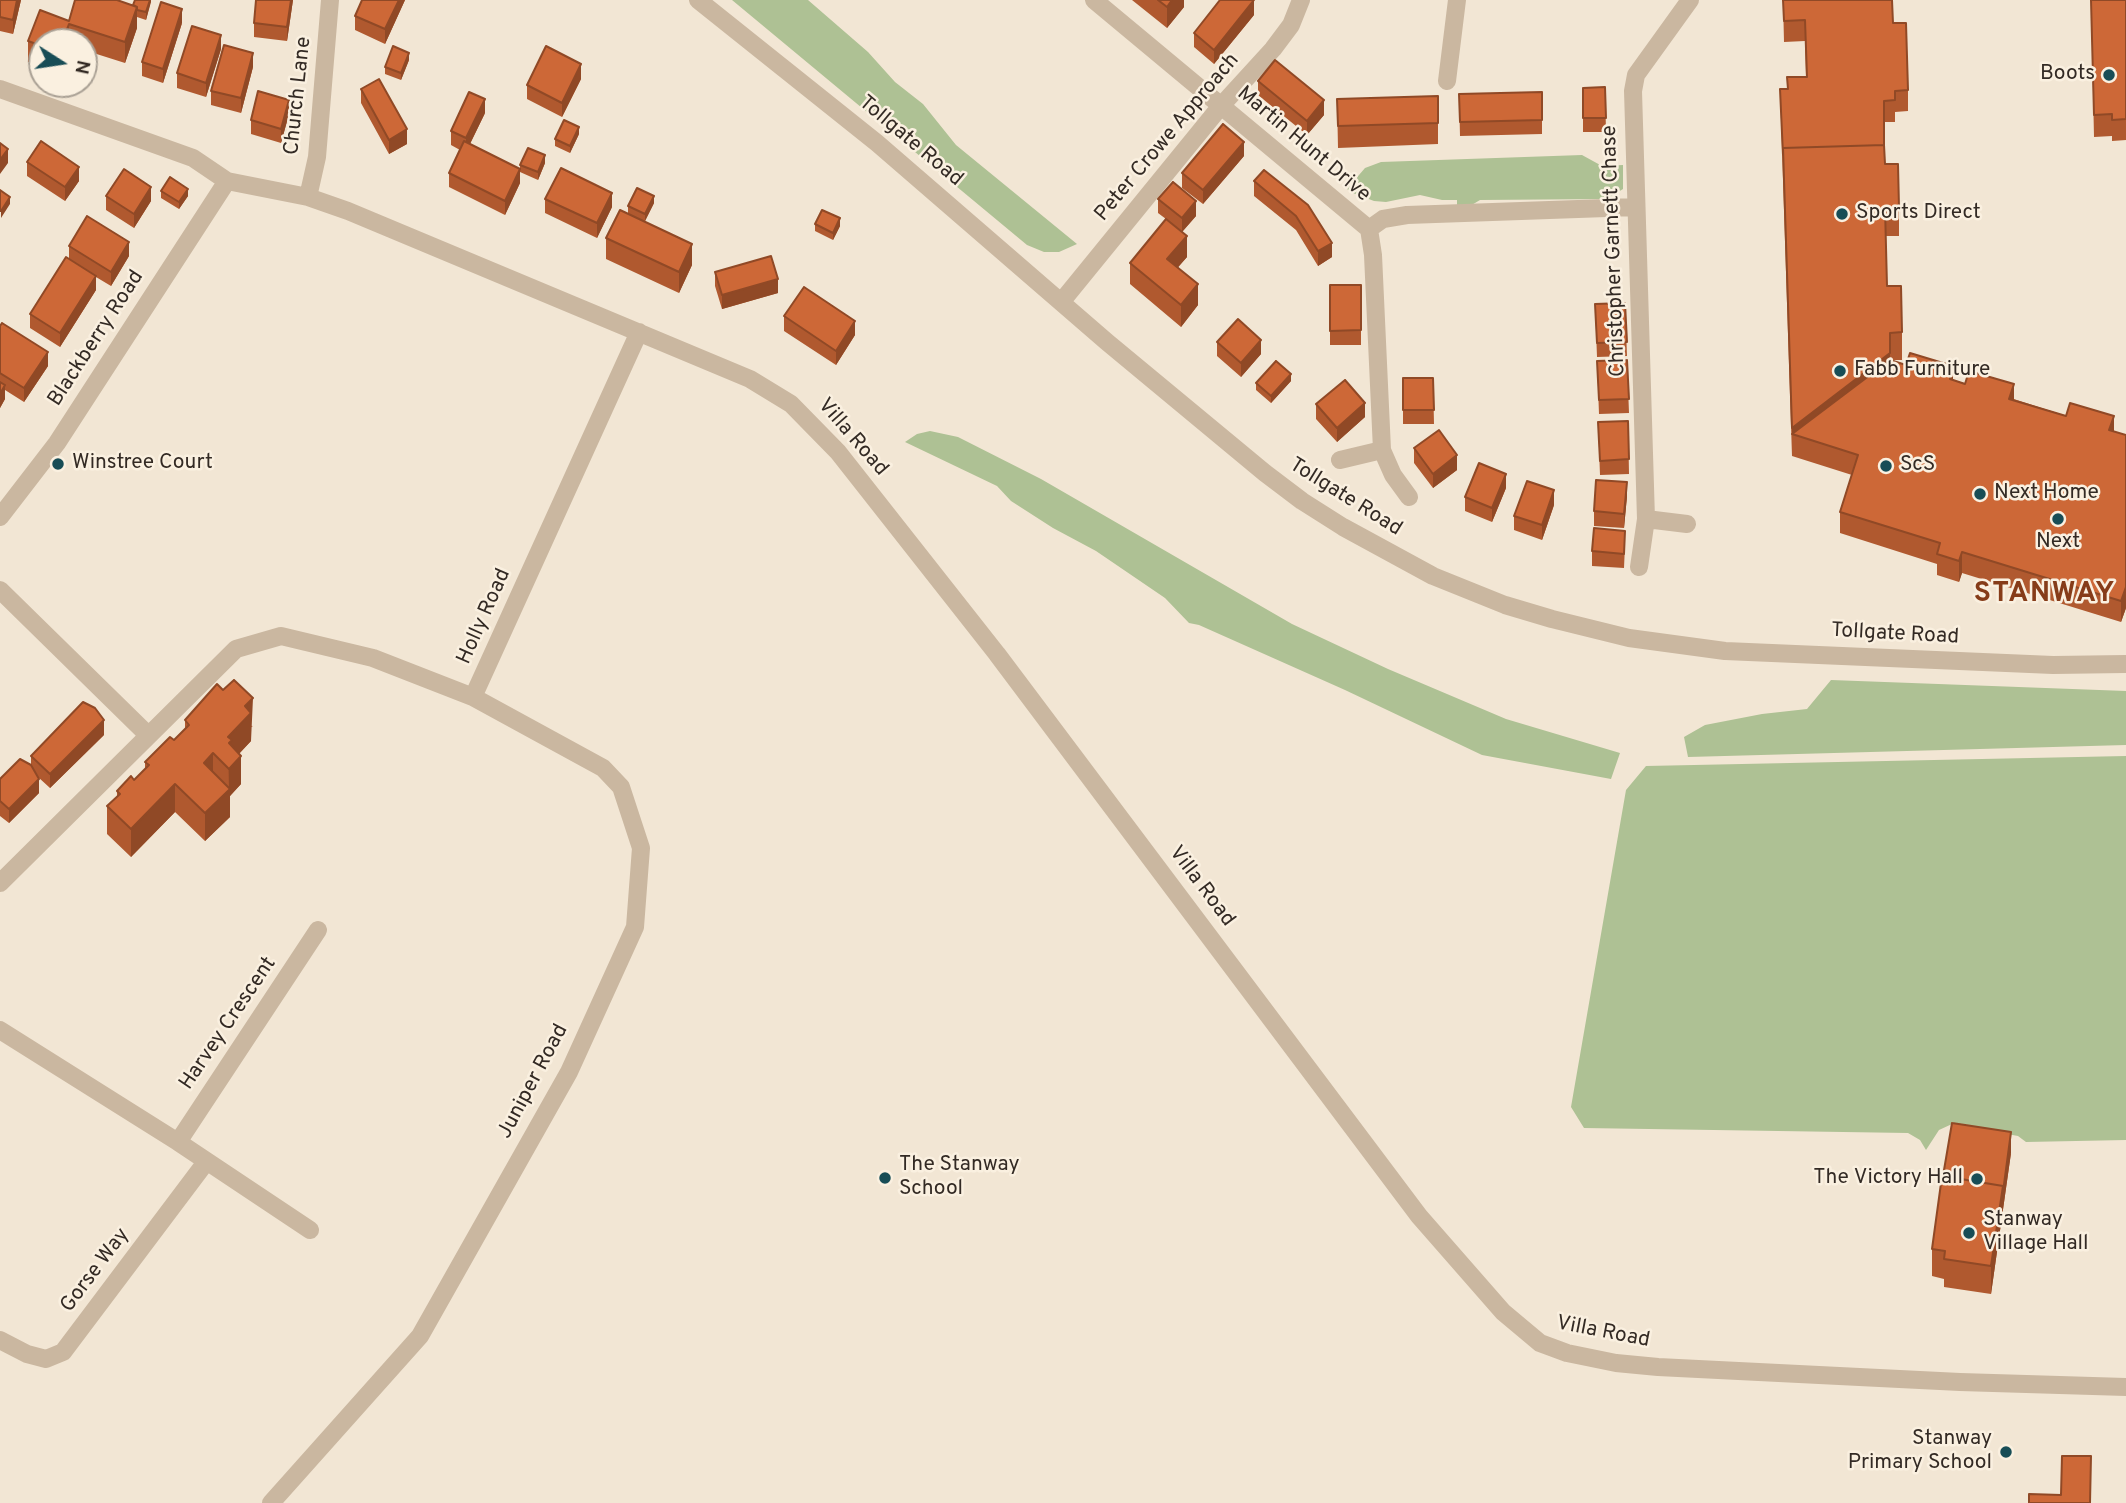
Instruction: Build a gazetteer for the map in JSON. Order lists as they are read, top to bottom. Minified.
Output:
{"streets":{"street":["Church Lane","Peter Crowe Approach","Tollgate Road","Martin Hunt Drive","Christopher Garnett Chase","Blackberry Road","Villa Road","Holly Road","Harvey Crescent","Juniper Road","Gorse Way"]},"crossings":[["Church Lane","Villa Road"],["Peter Crowe Approach","Tollgate Road"],["Peter Crowe Approach","Martin Hunt Drive"],["Blackberry Road","Villa Road"],["Villa Road","Holly Road"],["Holly Road","Juniper Road"]],"districts":["STANWAY"],"places":["Boots","Sports Direct","Fabb Furniture","Winstree Court","ScS","Next Home","Next","The Stanway School","The Victory Hall","Stanway Village Hall","Stanway Primary School"],"north":"right"}
